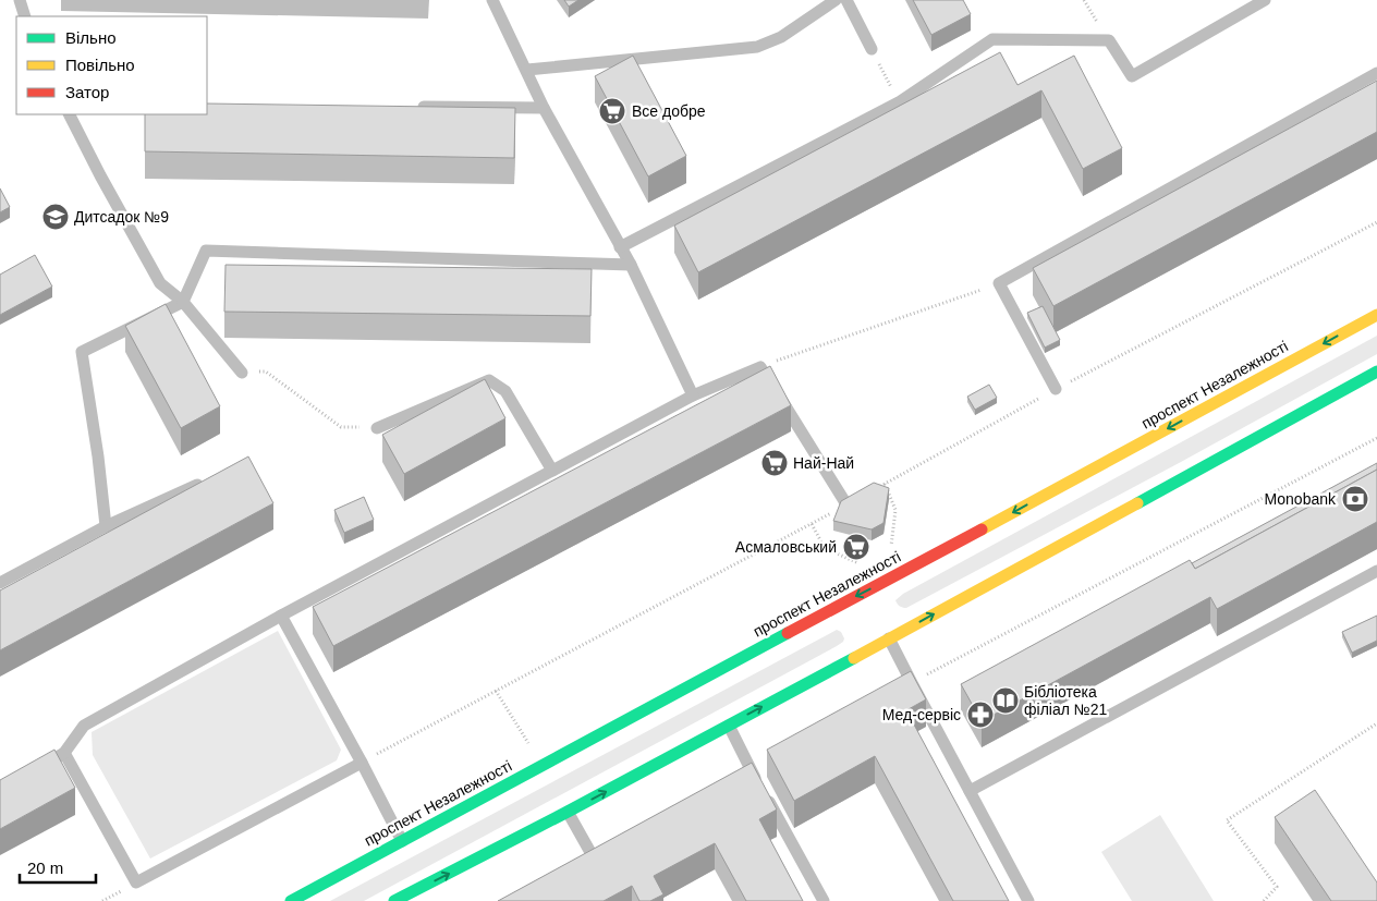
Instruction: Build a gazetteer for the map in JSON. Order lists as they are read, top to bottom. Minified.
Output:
{"streets":{"main road":["проспект Незалежності"]},"places":{"supermarket":["Все добре","Най-Най","Асмаловський"],"school or university":["Дитсадок №9"],"bank":["Monobank"],"library":["Бібліотека філіал №21"],"pharmacy":["Мед-сервіс"]},"legend":["Вільно","Повільно","Затор"],"scale_bar":"20 m"}
